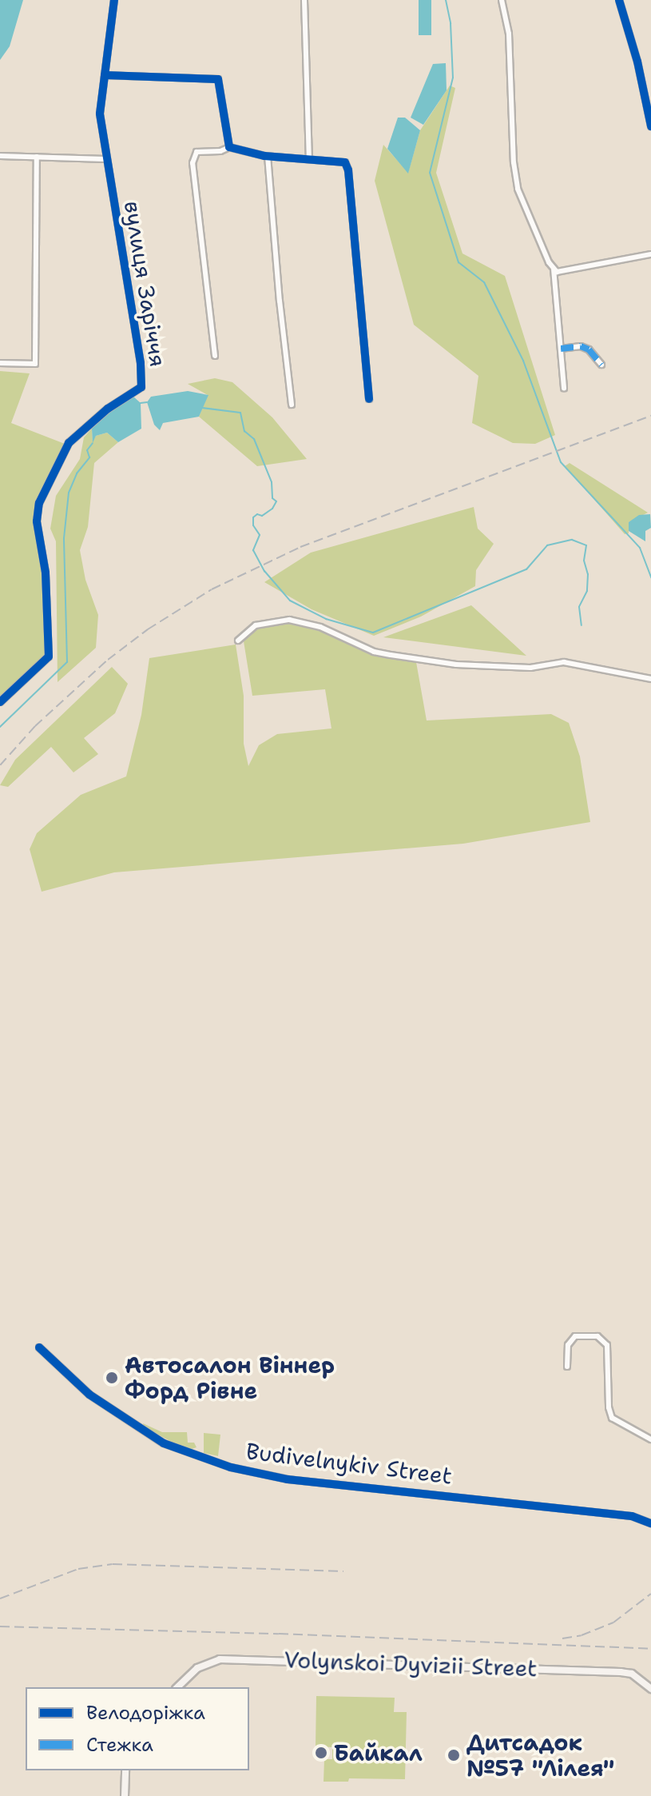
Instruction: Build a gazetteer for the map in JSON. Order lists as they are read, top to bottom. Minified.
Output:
{"streets":{"street":["вулиця Заріччя","Budivelnykiv Street","Volynskoi Dyvizii Street"]},"places":["Автосалон Віннер Форд Рівне","Байкал","Дитсадок №57 \"Лілея\""],"legend":["Велодоріжка","Стежка"]}
